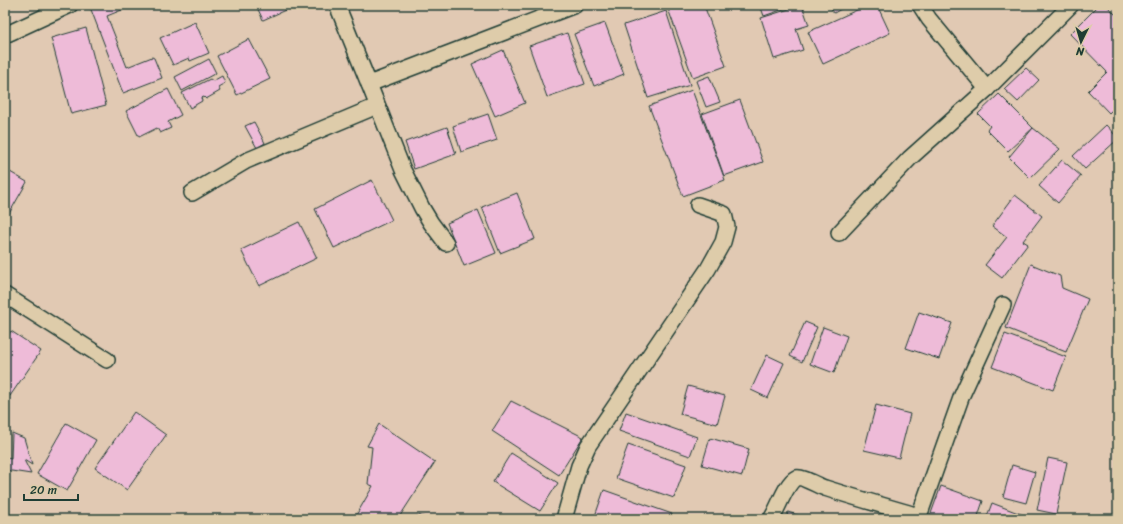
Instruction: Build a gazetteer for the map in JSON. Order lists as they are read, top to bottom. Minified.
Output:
{"scale_bar":"20 m","north":"bottom"}
